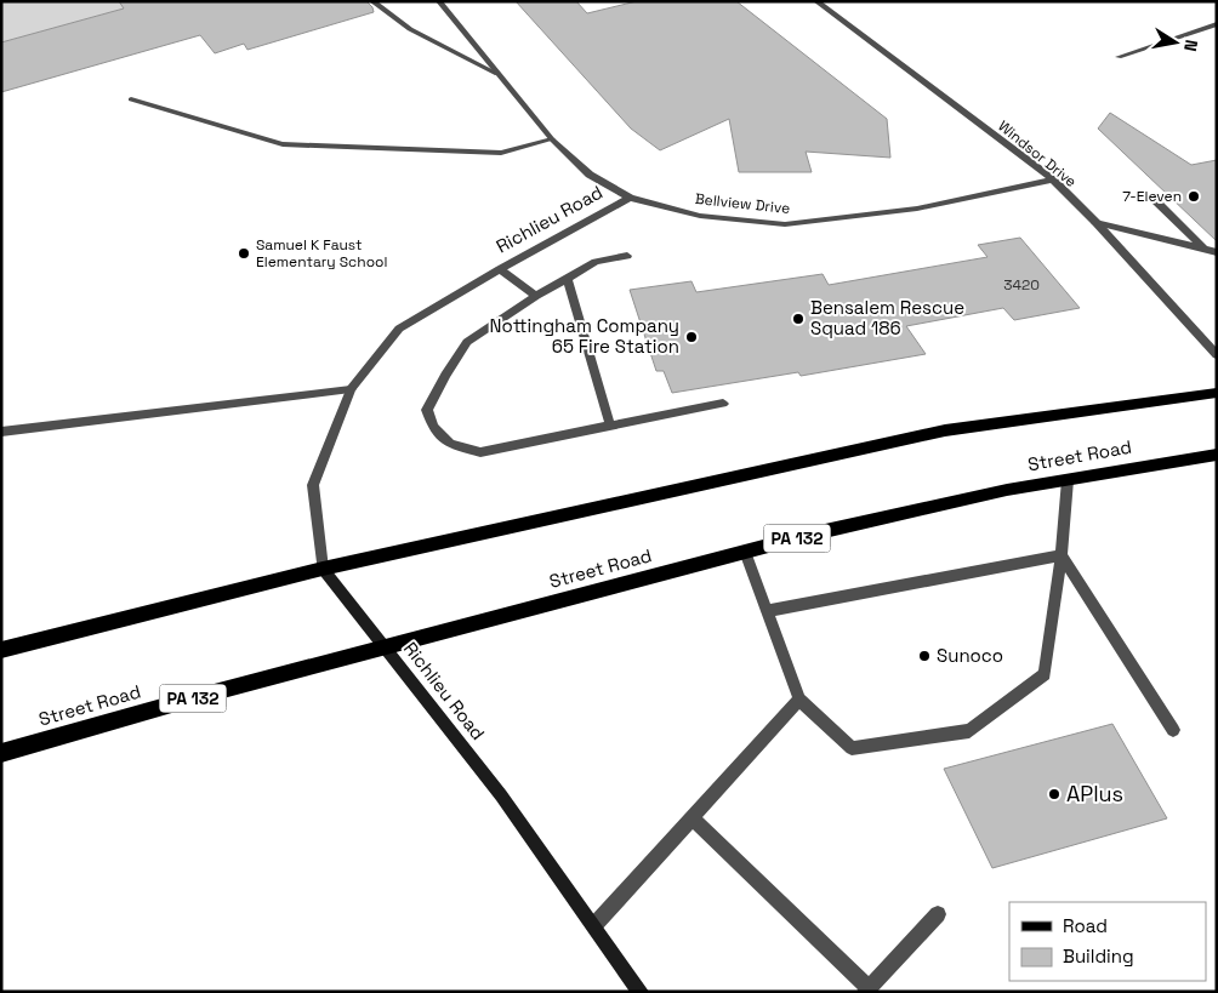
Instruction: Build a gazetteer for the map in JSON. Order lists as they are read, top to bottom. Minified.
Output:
{"streets":{"main road":["Richlieu Road","Street Road","PA 132"],"street":["Windsor Drive","Bellview Drive"]},"crossings":[["Windsor Drive","Bellview Drive"],["Bellview Drive","Richlieu Road"],["Richlieu Road","Street Road"]],"places":["7-Eleven","Samuel K Faust Elementary School","Bensalem Rescue Squad 186","Nottingham Company 65 Fire Station","Sunoco","APlus"],"house_numbers":["3420"],"legend":["Road","Building"],"north":"right"}
